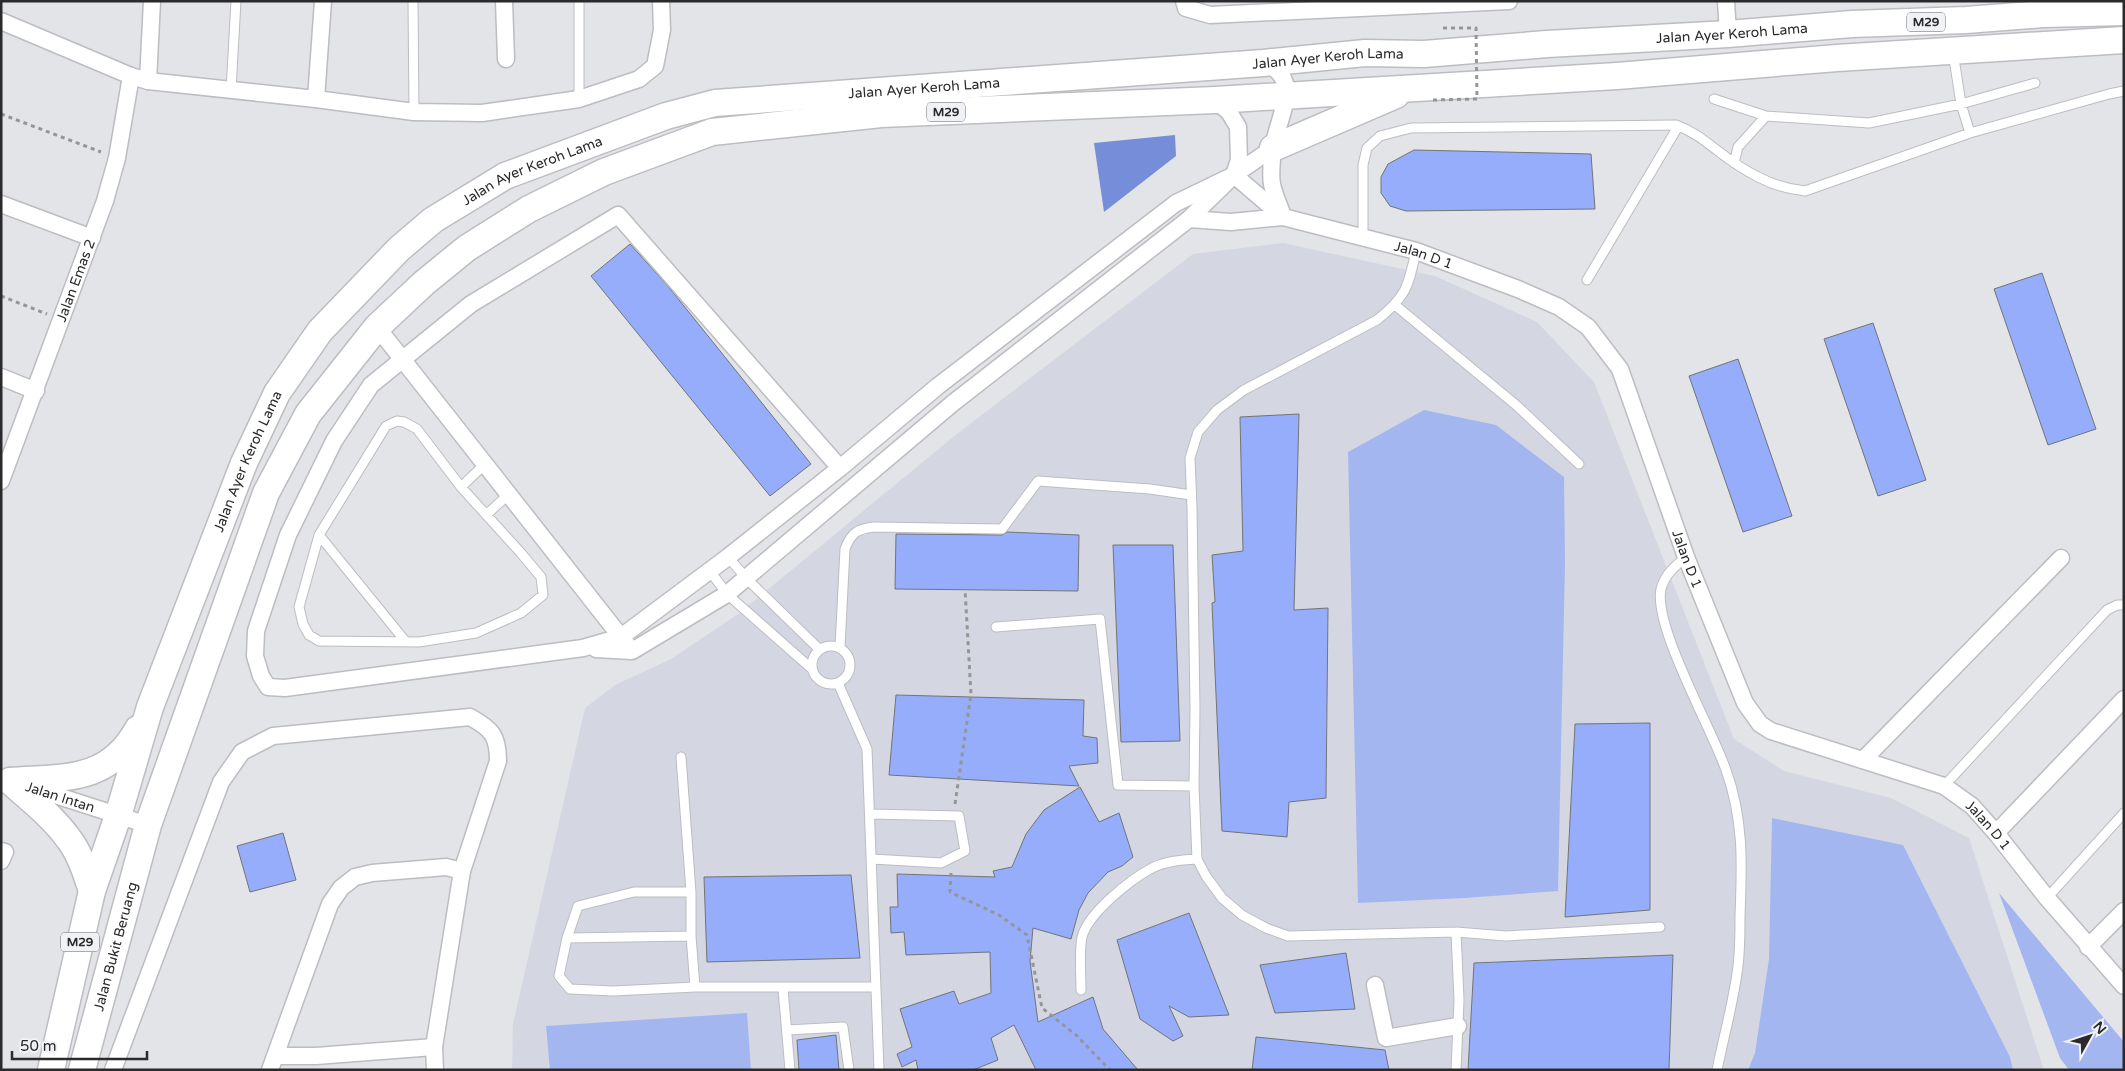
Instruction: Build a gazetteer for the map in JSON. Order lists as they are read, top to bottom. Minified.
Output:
{"streets":{"main road":["M29","Jalan Ayer Keroh Lama","Jalan Bukit Beruang"],"street":["Jalan D 1","Jalan Emas 2","Jalan Intan"]},"crossings":[["M29","Jalan Ayer Keroh Lama"],["M29","Jalan Intan"],["Jalan Ayer Keroh Lama","Jalan Intan"],["Jalan Ayer Keroh Lama","Jalan Bukit Beruang"],["Jalan Intan","Jalan Bukit Beruang"]],"scale_bar":"50 m","north":"top right"}
